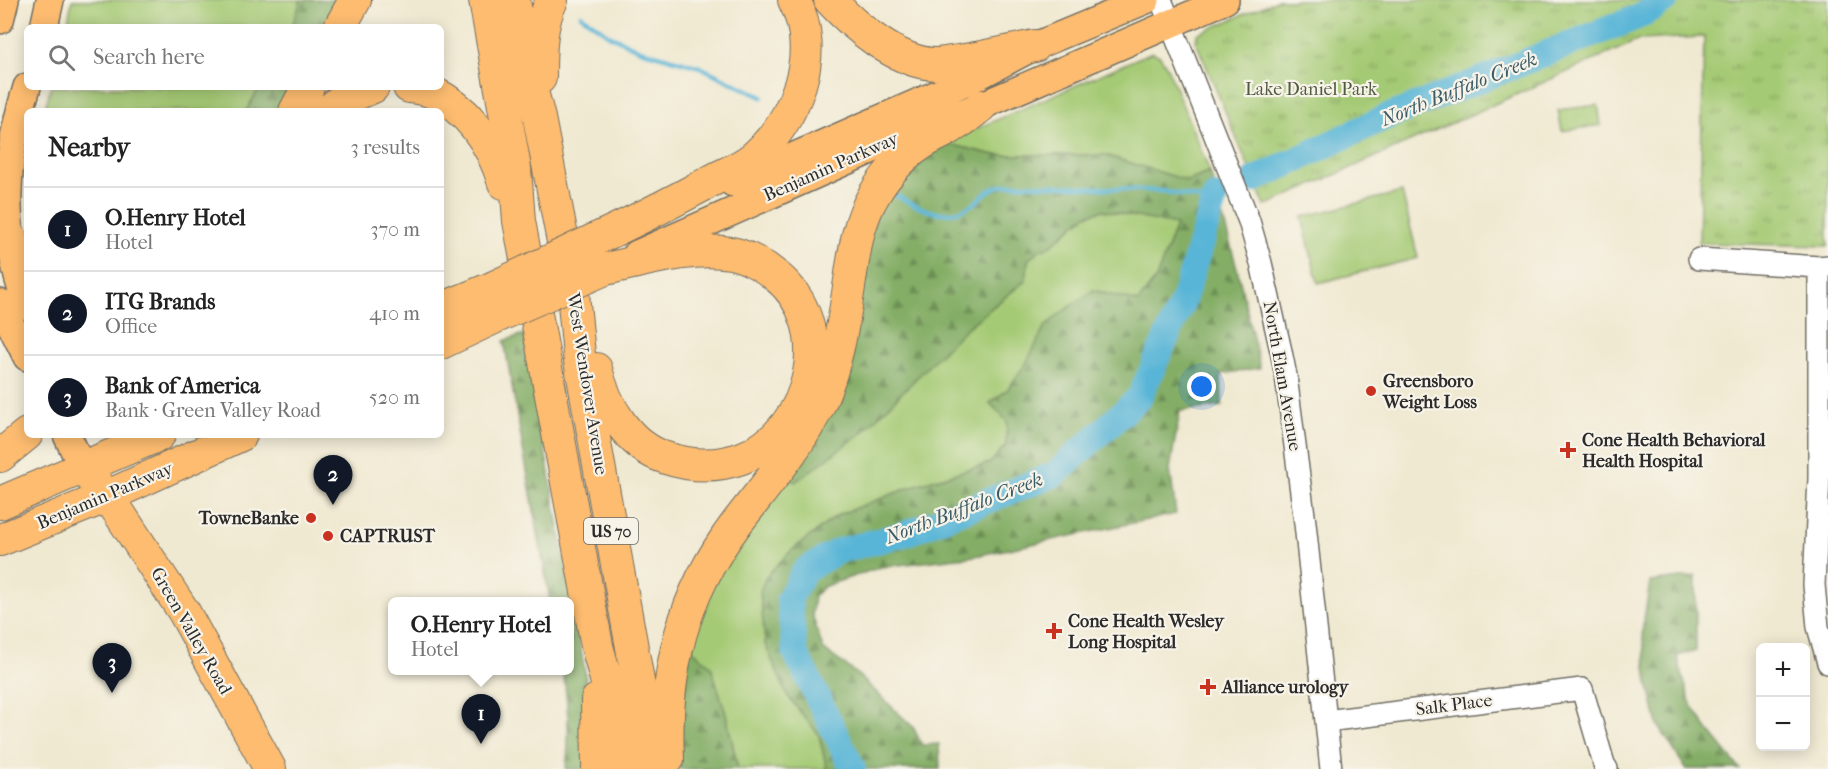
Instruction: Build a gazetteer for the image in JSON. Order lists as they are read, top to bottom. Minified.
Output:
{"streets":{"highway":["Benjamin Parkway","West Wendover Avenue","US 70","Green Valley Road"],"street":["North Elam Avenue","Salk Place"]},"crossings":[["Benjamin Parkway","North Elam Avenue"],["Benjamin Parkway","Green Valley Road"],["North Elam Avenue","Salk Place"]],"water":["North Buffalo Creek"],"parks":["Lake Daniel Park"],"places":{"other":["Greensboro Weight Loss","TowneBanke","CAPTRUST"],"health":["Cone Health Behavioral Health Hospital","Cone Health Wesley Long Hospital","Alliance urology"]},"page":{"search":"Search here","heading":["Nearby","3 results"],"list":[{"mark":"1","name":"O.Henry Hotel","note":"Hotel","value":"370 m"},{"mark":"2","name":"ITG Brands","note":"Office","value":"410 m"},{"mark":"3","name":"Bank of America","note":"Bank · Green Valley Road","value":"520 m"}],"pins":["2","3","1"],"popup":["O.Henry Hotel","Hotel"],"map_buttons":["+","−"]}}
